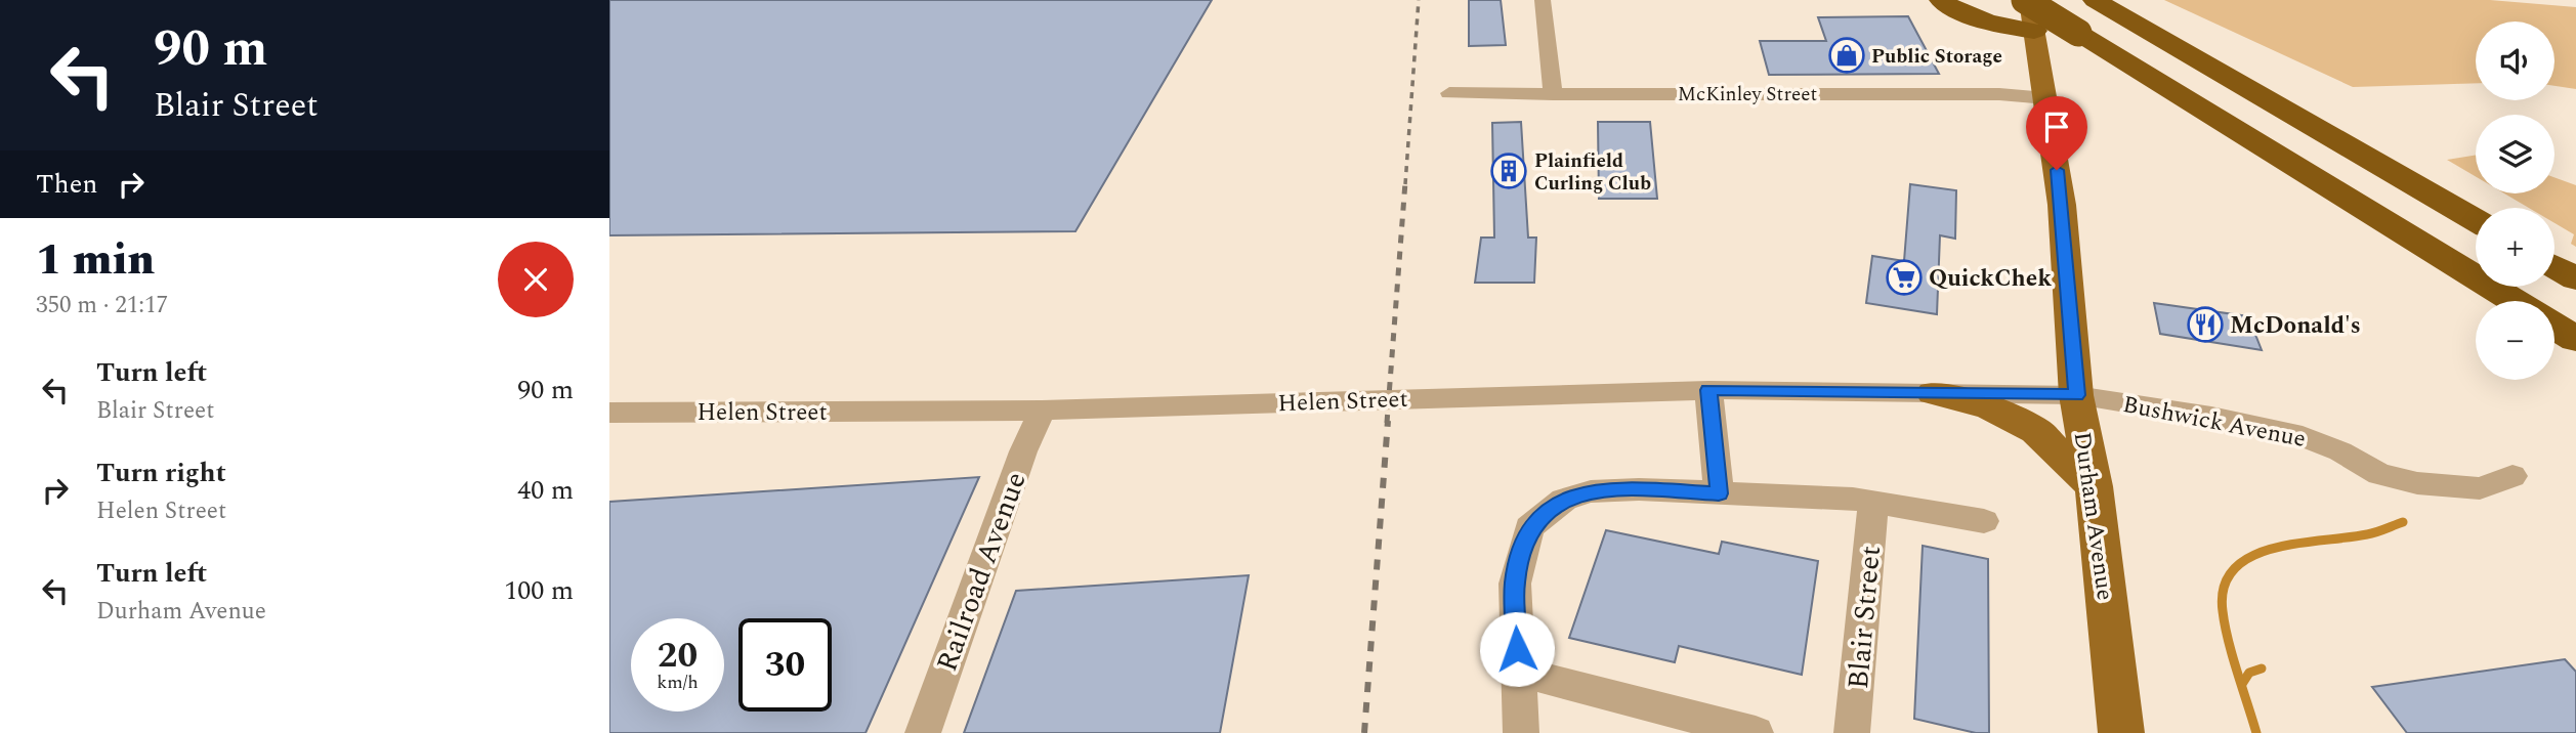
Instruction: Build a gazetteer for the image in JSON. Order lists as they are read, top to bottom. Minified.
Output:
{"streets":{"main road":["Durham Avenue"],"street":["McKinley Street","Helen Street","Bushwick Avenue","Railroad Avenue","Blair Street"]},"crossings":[["McKinley Street","Durham Avenue"],["Helen Street","Bushwick Avenue"],["Helen Street","Durham Avenue"],["Helen Street","Railroad Avenue"],["Bushwick Avenue","Durham Avenue"]],"places":{"shop":["Public Storage"],"building":["Plainfield Curling Club"],"supermarket":["QuickChek"],"restaurant":["McDonald's"]},"page":{"turn":["90 m","Blair Street"],"map_buttons":["+","−"],"then":"Then","heading":["1 min","350 m · 21:17"],"list":[{"name":"Turn left","note":"Blair Street","value":"90 m"},{"name":"Turn right","note":"Helen Street","value":"40 m"},{"name":"Turn left","note":"Durham Avenue","value":"100 m"}],"speed":"20 km/h","limit":"30"}}
